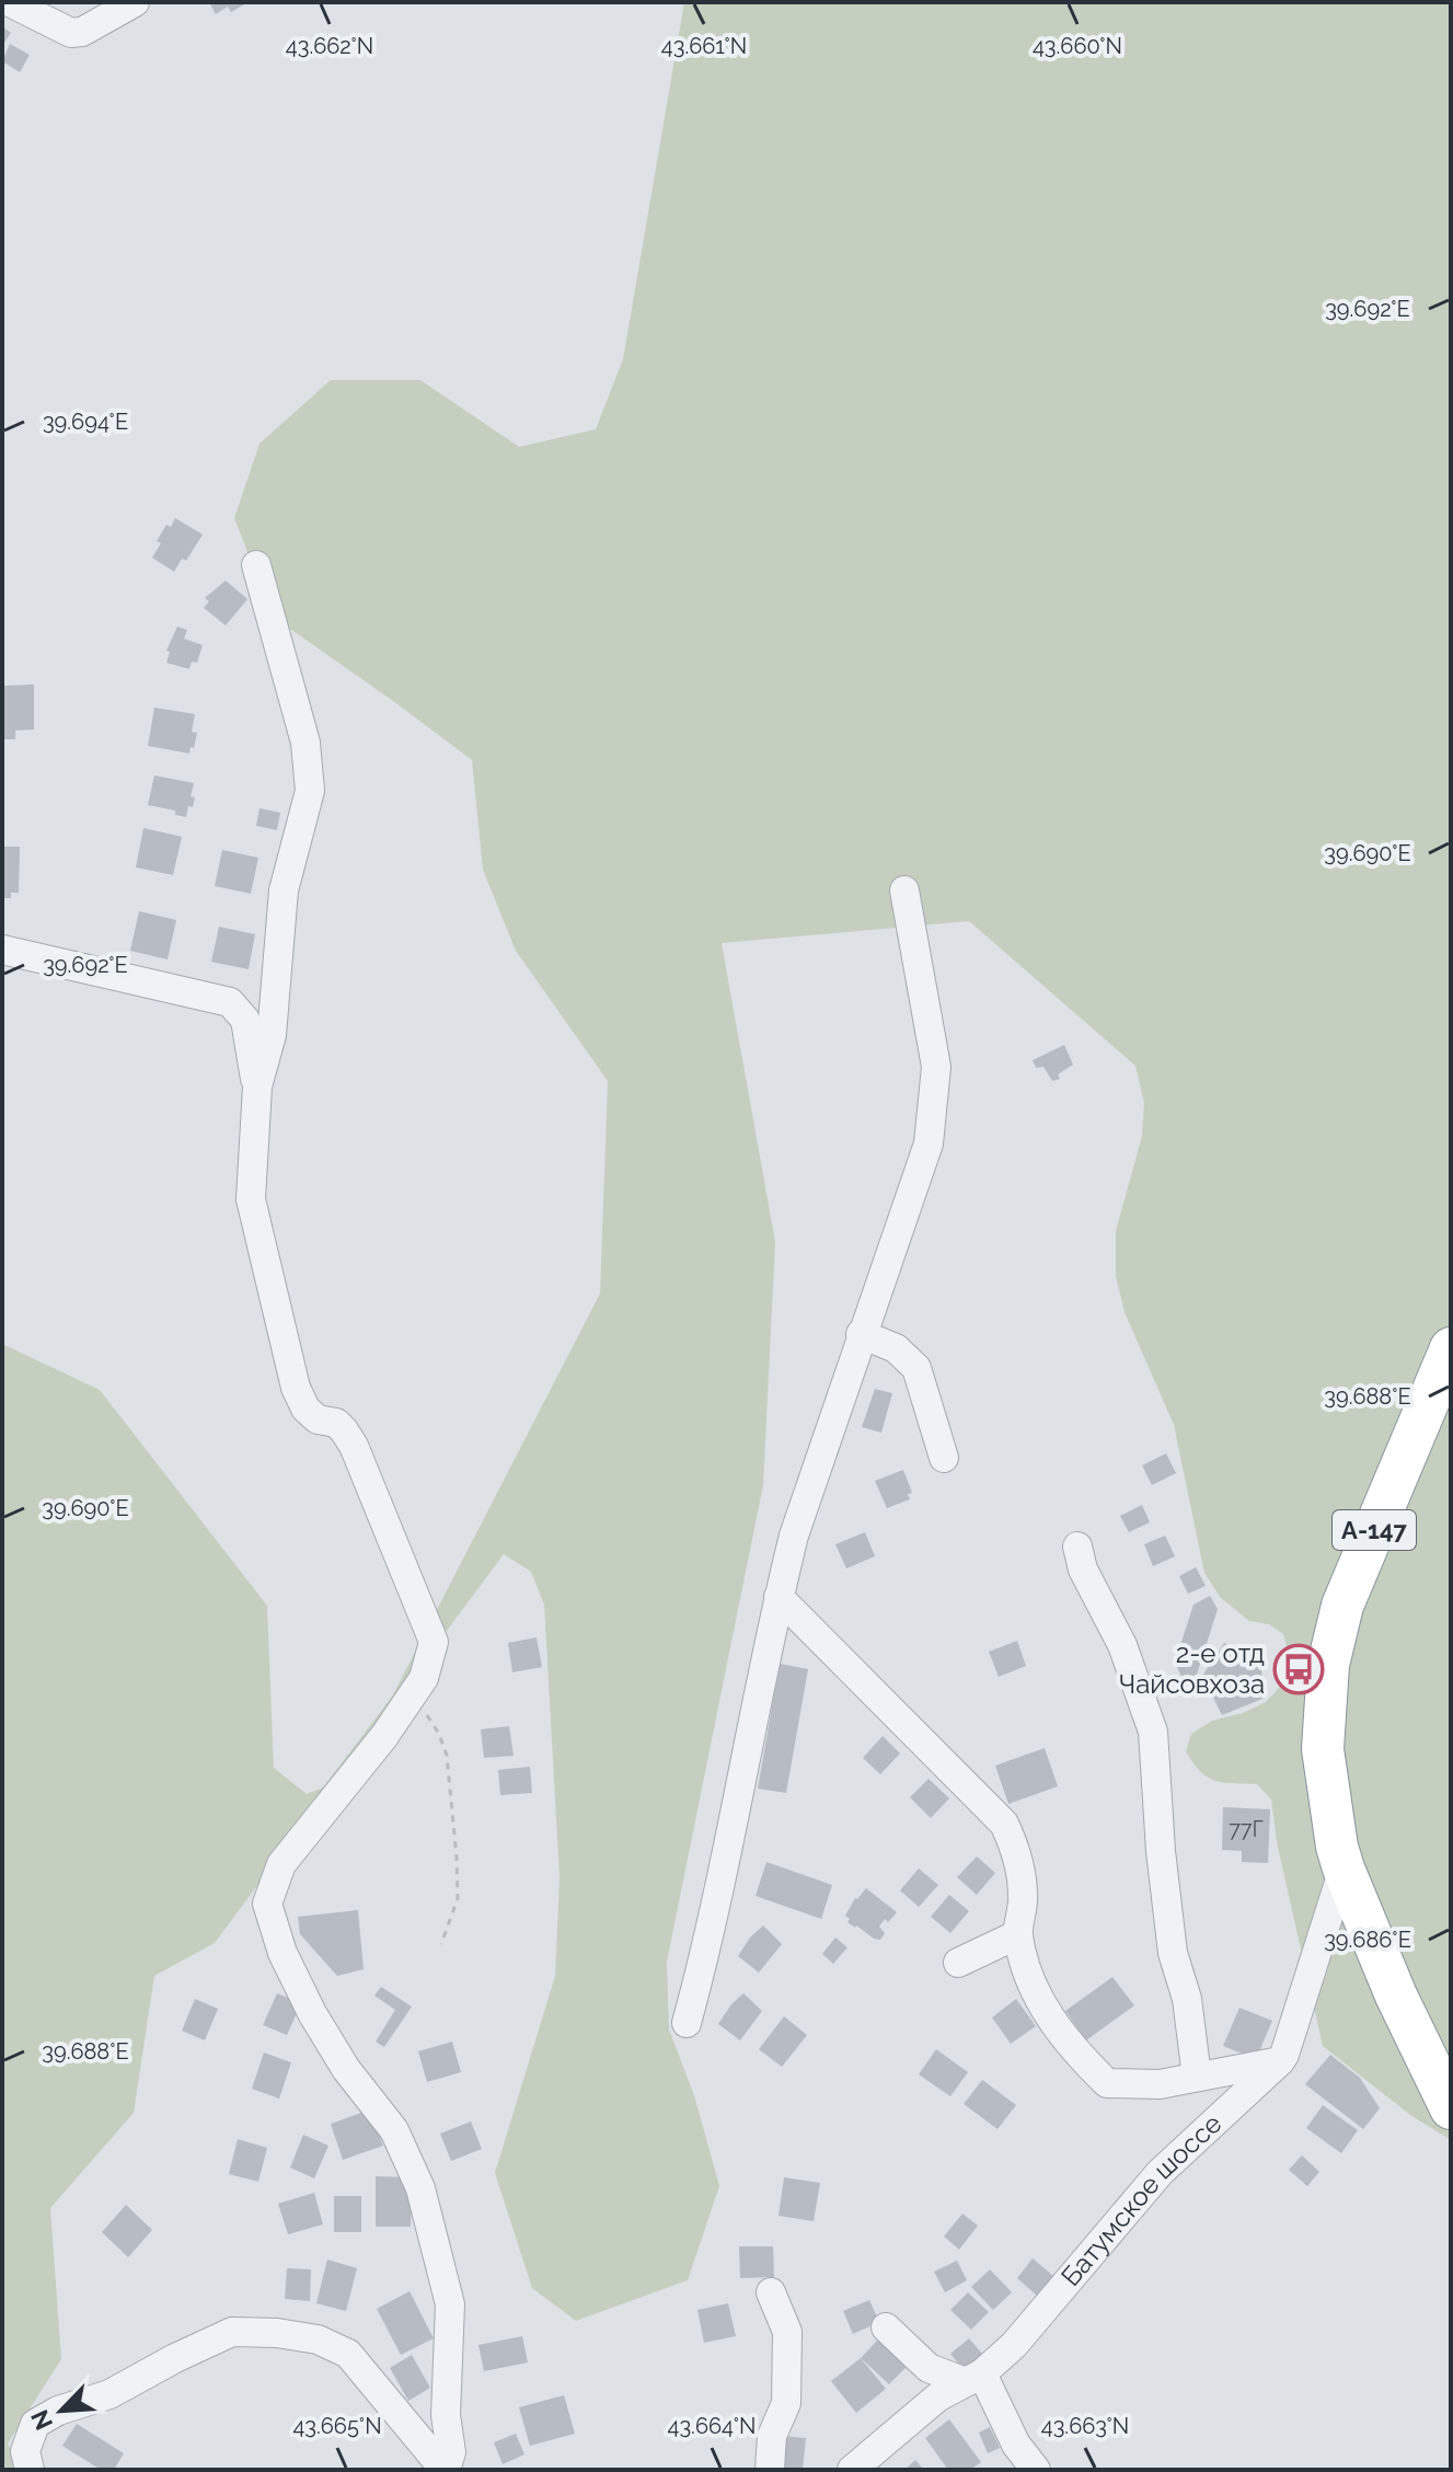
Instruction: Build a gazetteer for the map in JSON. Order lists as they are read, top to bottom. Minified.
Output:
{"streets":{"highway":["А-147","Батумское шоссе"]},"places":{"bus stop":["2-е отд Чайсовхоза"]},"house_numbers":["77Г"],"north":"bottom left","coordinates":["43.662°N","43.661°N","43.660°N","39.692°E","39.694°E","39.690°E","39.688°E","39.686°E","43.665°N","43.664°N","43.663°N"]}
